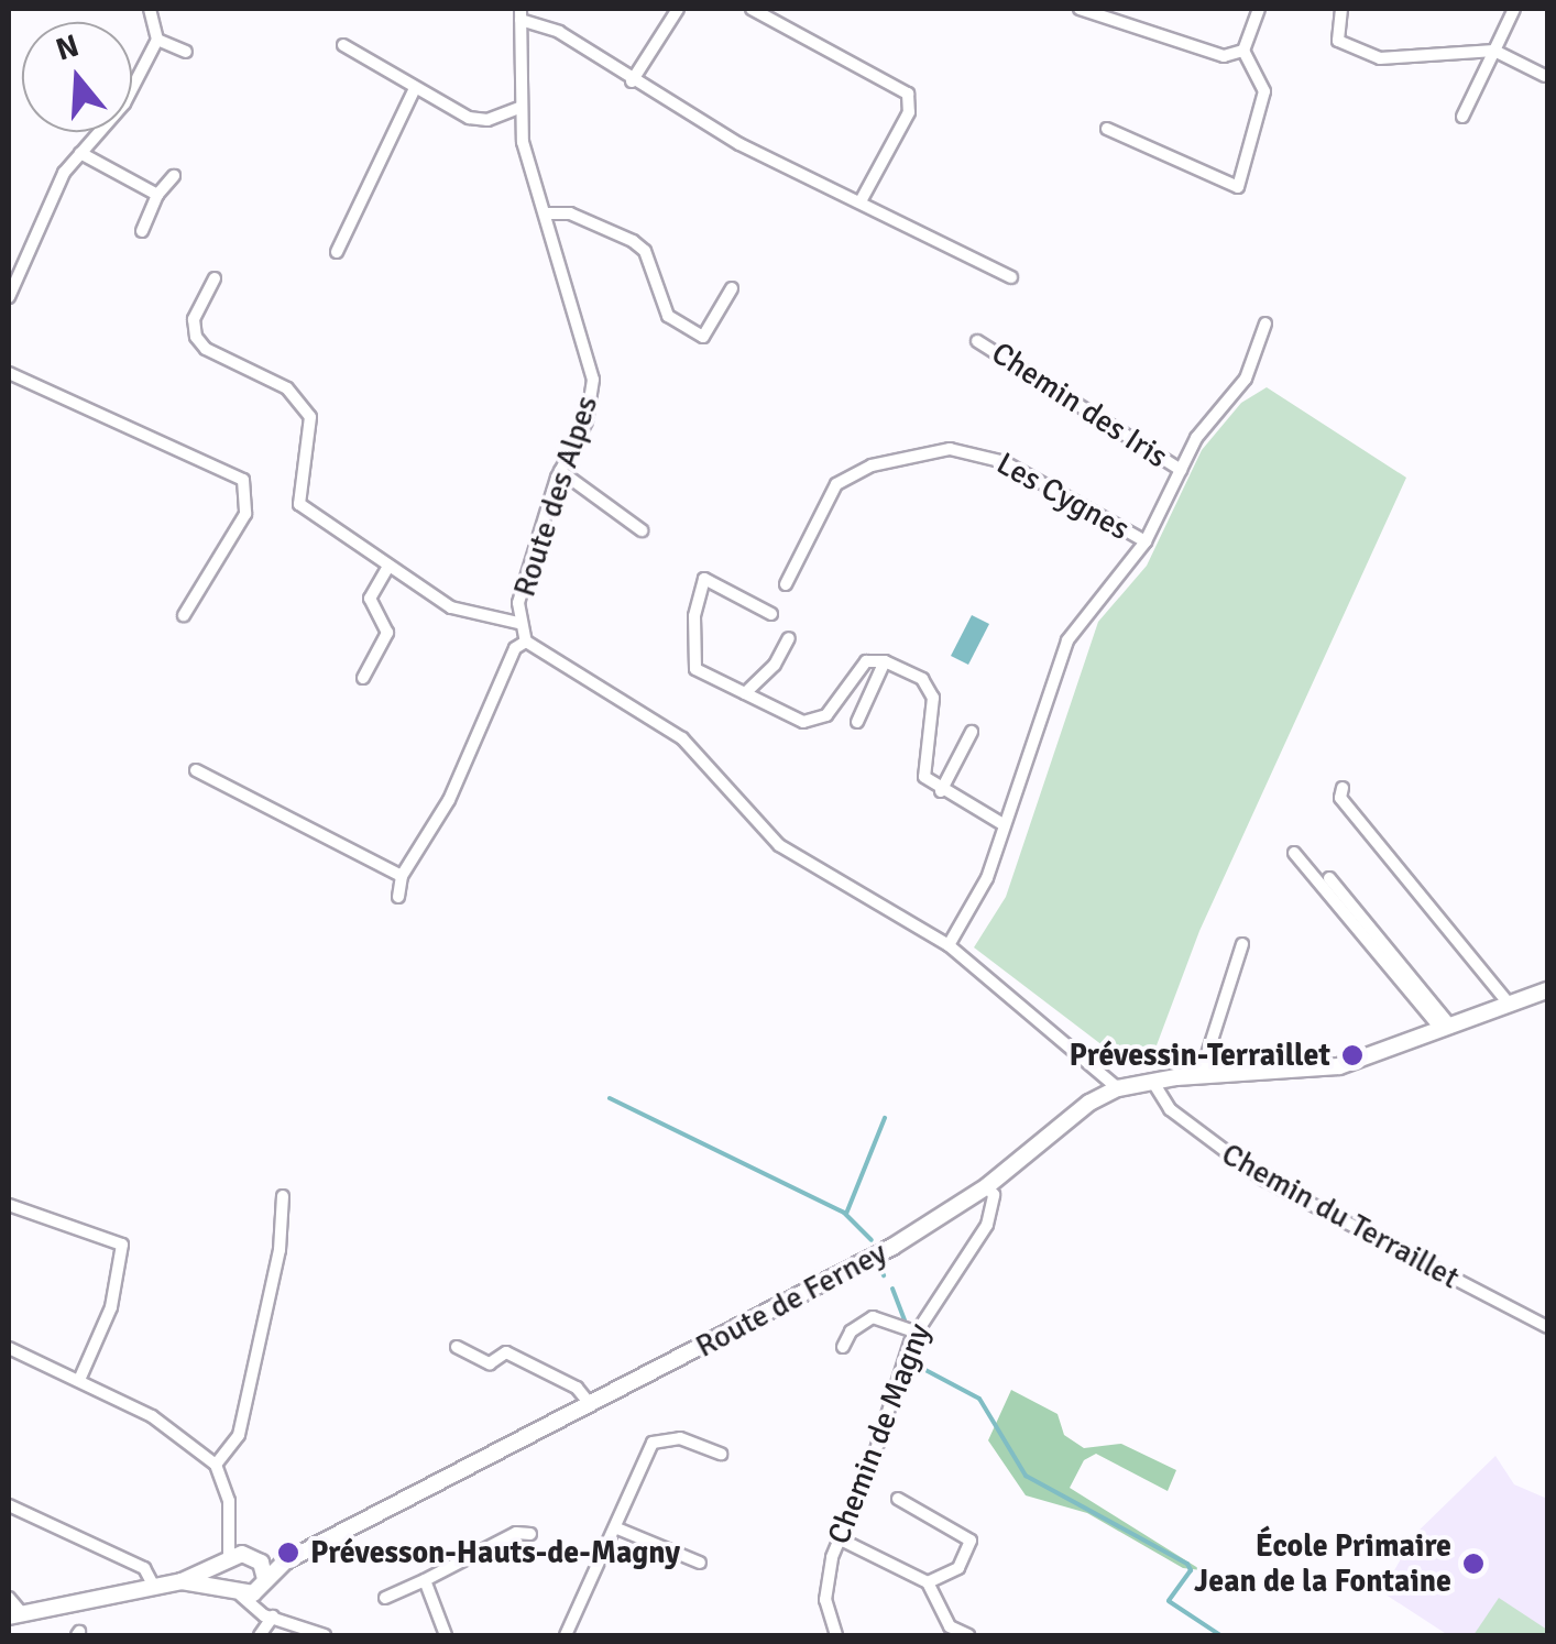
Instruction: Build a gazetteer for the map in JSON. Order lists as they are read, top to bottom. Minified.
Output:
{"streets":{"main road":["Route de Ferney"],"street":["Chemin des Iris","Route des Alpes","Les Cygnes","Chemin du Terraillet","Chemin de Magny"]},"crossings":[["Route des Alpes","Route de Ferney"],["Chemin du Terraillet","Route de Ferney"],["Route de Ferney","Chemin de Magny"]],"places":["Prévessin-Terraillet","Prévesson-Hauts-de-Magny","École Primaire Jean de la Fontaine"],"north":"top"}
